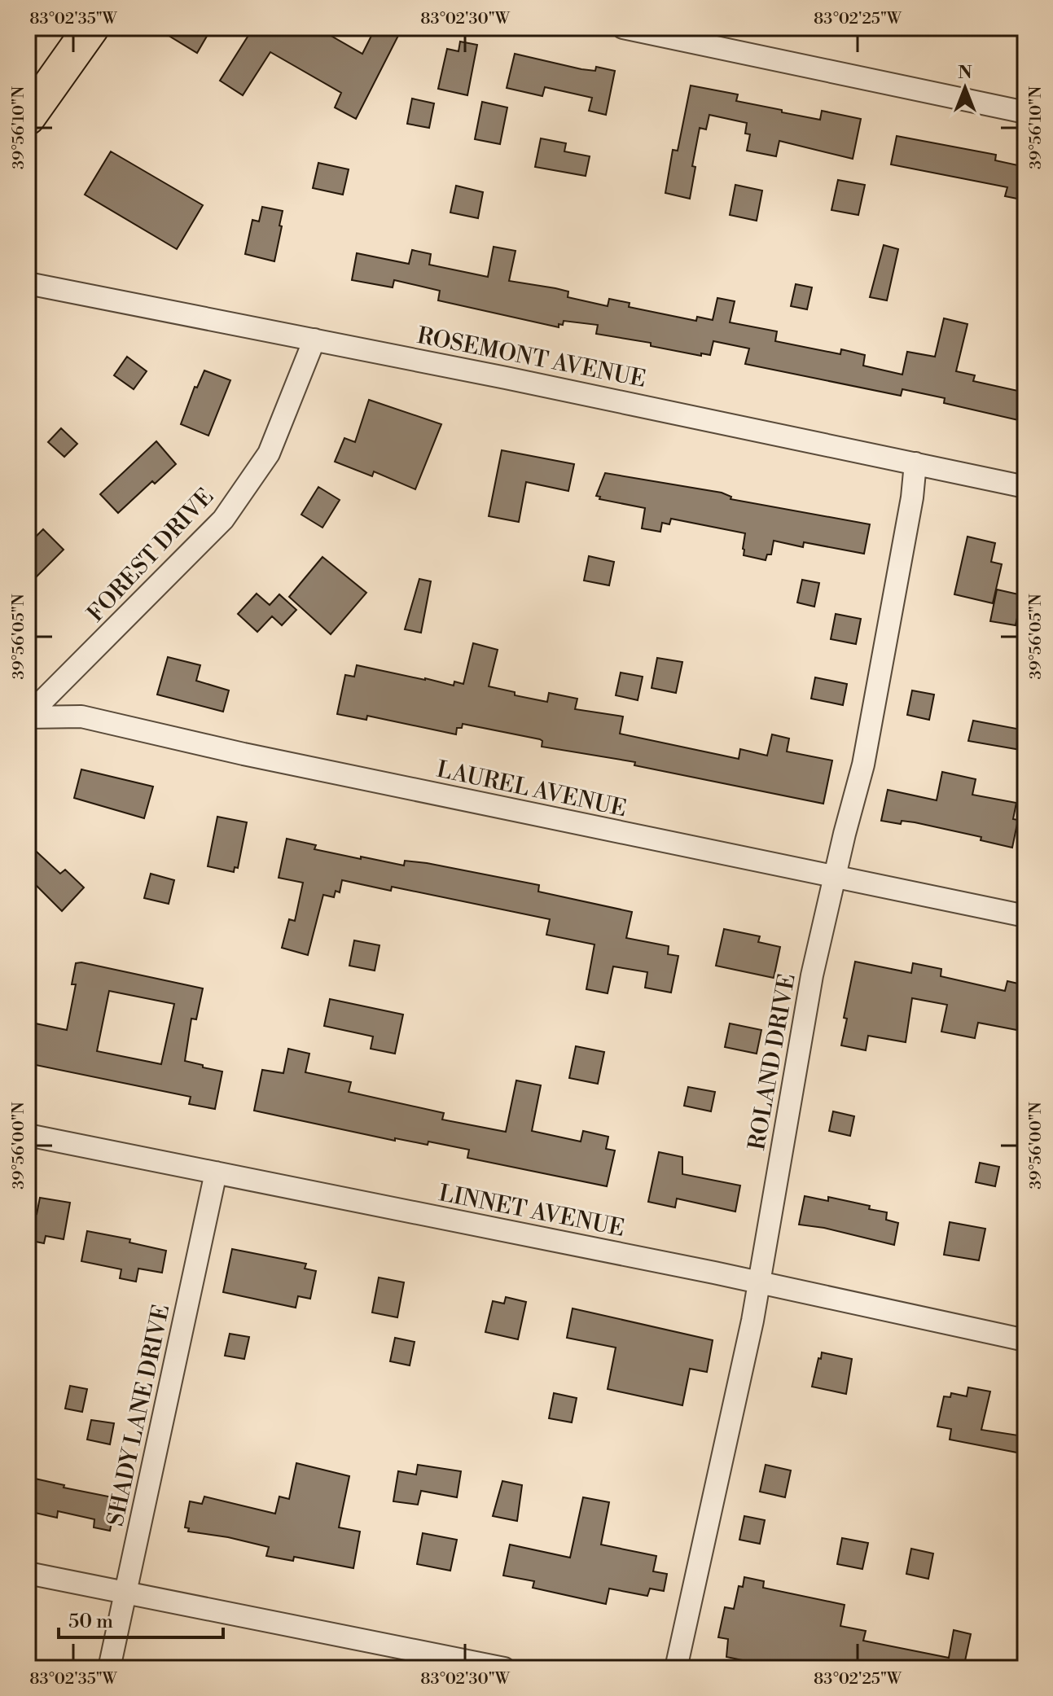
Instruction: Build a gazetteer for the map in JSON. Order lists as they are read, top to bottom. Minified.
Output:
{"streets":{"street":["ROSEMONT AVENUE","FOREST DRIVE","LAUREL AVENUE","ROLAND DRIVE","LINNET AVENUE","SHADY LANE DRIVE"]},"crossings":[["ROSEMONT AVENUE","FOREST DRIVE"],["ROSEMONT AVENUE","ROLAND DRIVE"],["FOREST DRIVE","LAUREL AVENUE"],["LAUREL AVENUE","ROLAND DRIVE"],["ROLAND DRIVE","LINNET AVENUE"],["LINNET AVENUE","SHADY LANE DRIVE"]],"scale_bar":"50 m","north":"top","coordinates":["83°02'35\"W","83°02'30\"W","83°02'25\"W","39°56'10\"N","39°56'05\"N","39°56'00\"N"]}
